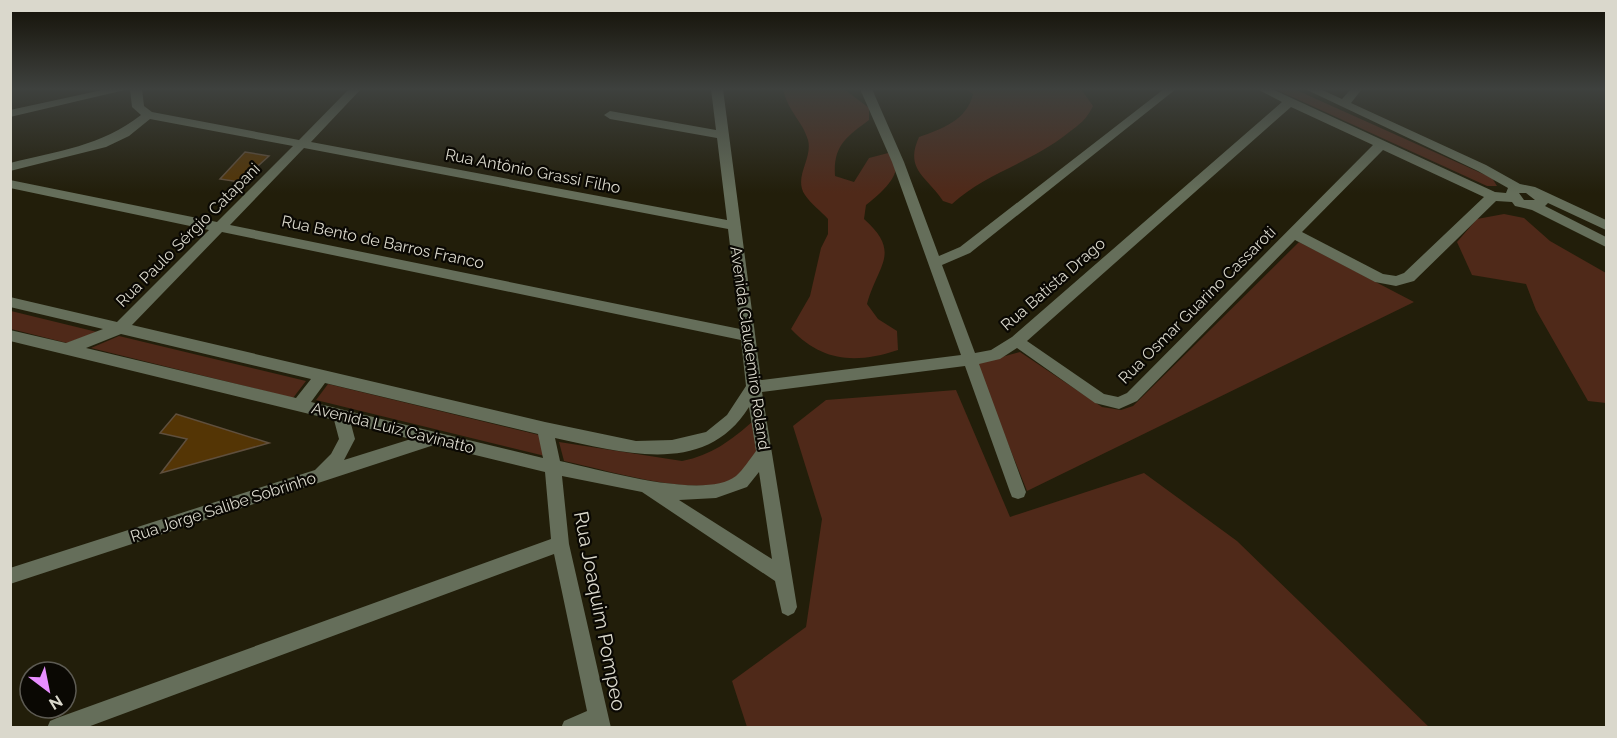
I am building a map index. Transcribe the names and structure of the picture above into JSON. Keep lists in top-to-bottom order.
{
  "streets": {
    "street": [
      "Rua Antônio Grassi Filho",
      "Rua Paulo Sérgio Catapani",
      "Rua Bento de Barros Franco",
      "Rua Batista Drago",
      "Rua Osmar Guarino Cassaroti",
      "Avenida Claudemiro Roland",
      "Avenida Luiz Cavinatto",
      "Rua Jorge Salibe Sobrinho",
      "Rua Joaquim Pompeo"
    ]
  },
  "crossings": [
    ["Rua Antônio Grassi Filho", "Rua Paulo Sérgio Catapani"],
    ["Rua Antônio Grassi Filho", "Avenida Claudemiro Roland"],
    ["Rua Paulo Sérgio Catapani", "Rua Bento de Barros Franco"],
    ["Rua Paulo Sérgio Catapani", "Avenida Luiz Cavinatto"],
    ["Rua Bento de Barros Franco", "Avenida Claudemiro Roland"],
    ["Rua Batista Drago", "Rua Osmar Guarino Cassaroti"],
    ["Rua Batista Drago", "Avenida Claudemiro Roland"],
    ["Rua Batista Drago", "Avenida Luiz Cavinatto"],
    ["Avenida Claudemiro Roland", "Avenida Luiz Cavinatto"],
    ["Avenida Luiz Cavinatto", "Rua Jorge Salibe Sobrinho"],
    ["Avenida Luiz Cavinatto", "Rua Joaquim Pompeo"]
  ],
  "north": "bottom right"
}
